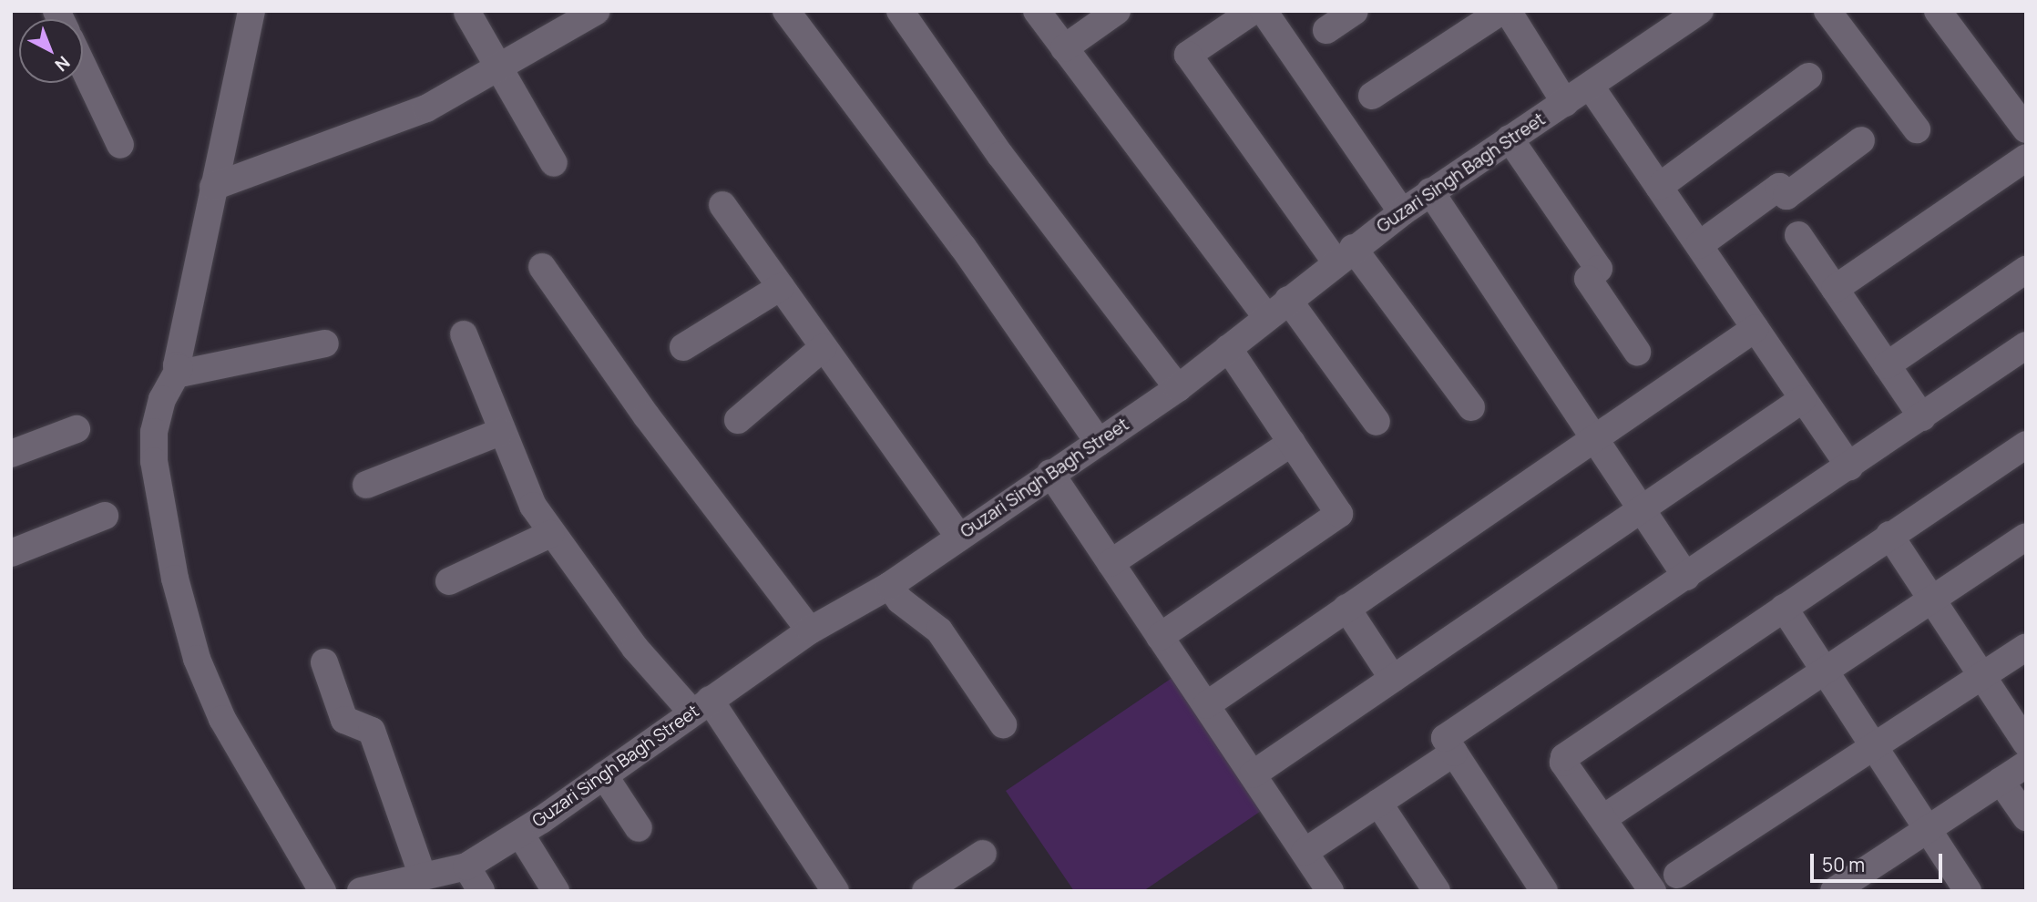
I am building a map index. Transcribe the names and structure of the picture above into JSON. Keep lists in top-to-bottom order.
{
  "streets": {
    "street": ["Guzari Singh Bagh Street"]
  },
  "scale_bar": "50 m",
  "north": "bottom right"
}
